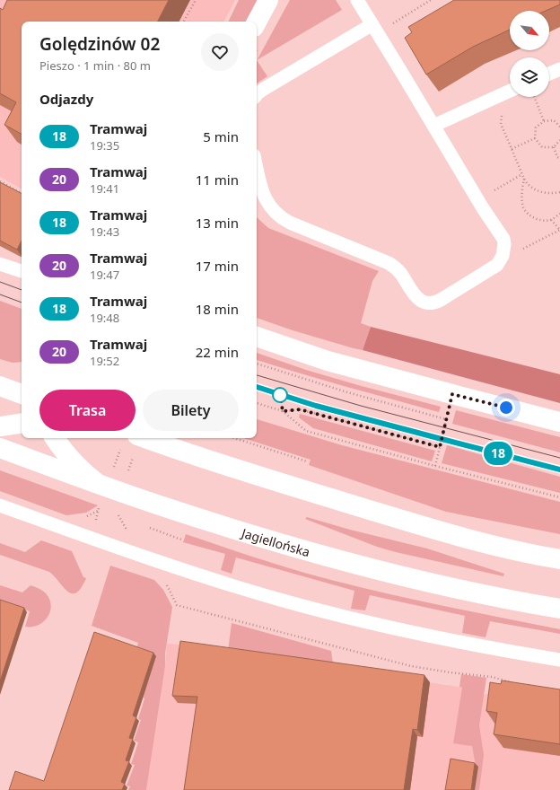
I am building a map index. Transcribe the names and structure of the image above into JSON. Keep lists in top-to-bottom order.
{
  "streets": {
    "main road": ["Jagiellońska"]
  },
  "lines": ["tram line 18"],
  "north": "bottom right",
  "page": {
    "on_map": "18",
    "heading": [
      ["Golędzinów 02", "Pieszo · 1 min · 80 m"],
      "Odjazdy"
    ],
    "list": [
      {
        "mark": "18",
        "name": "Tramwaj",
        "note": "19:35",
        "value": "5 min"
      },
      {
        "mark": "20",
        "name": "Tramwaj",
        "note": "19:41",
        "value": "11 min"
      },
      {
        "mark": "18",
        "name": "Tramwaj",
        "note": "19:43",
        "value": "13 min"
      },
      {
        "mark": "20",
        "name": "Tramwaj",
        "note": "19:47",
        "value": "17 min"
      },
      {
        "mark": "18",
        "name": "Tramwaj",
        "note": "19:48",
        "value": "18 min"
      },
      {
        "mark": "20",
        "name": "Tramwaj",
        "note": "19:52",
        "value": "22 min"
      }
    ],
    "buttons": ["Trasa", "Bilety"]
  }
}
